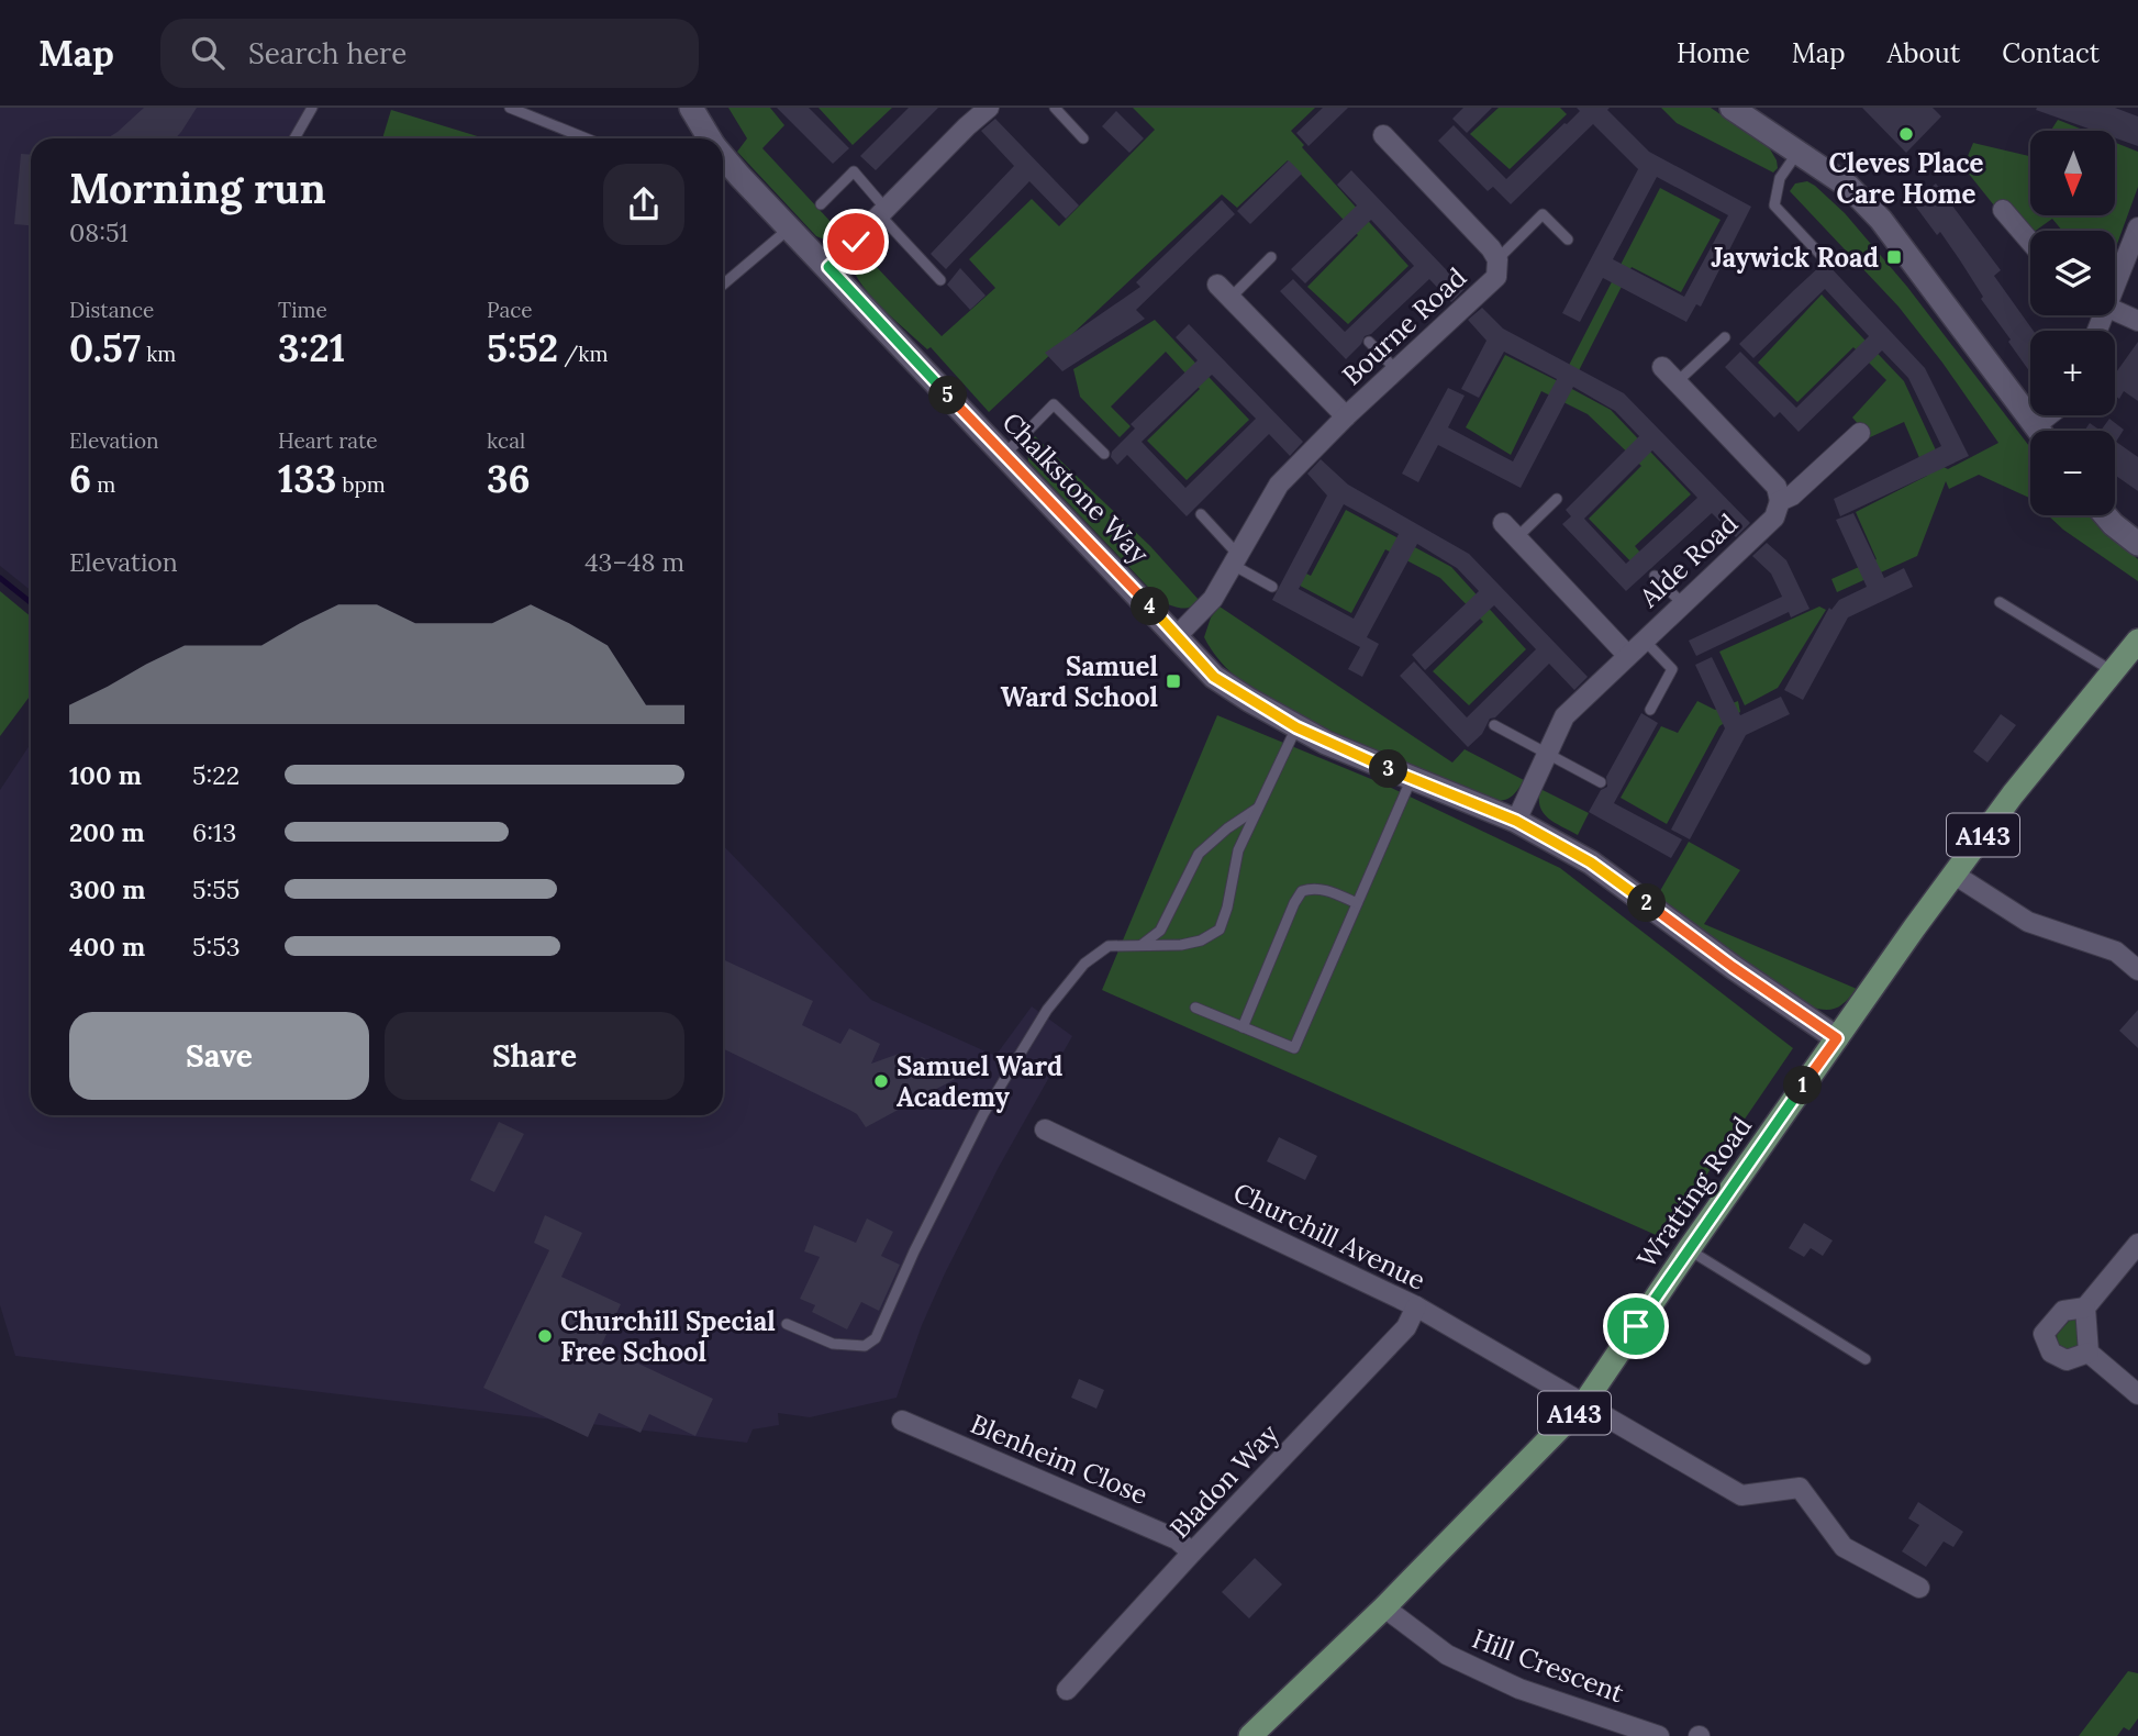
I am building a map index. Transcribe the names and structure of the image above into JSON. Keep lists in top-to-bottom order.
{
  "streets": {
    "main road": ["A143", "Wratting Road"],
    "street": [
      "Bourne Road",
      "Chalkstone Way",
      "Alde Road",
      "Churchill Avenue",
      "Blenheim Close",
      "Bladon Way",
      "Hill Crescent"
    ]
  },
  "crossings": [
    ["Bourne Road", "Chalkstone Way"],
    ["Chalkstone Way", "Alde Road"],
    ["Chalkstone Way", "Wratting Road"],
    ["Wratting Road", "Churchill Avenue"],
    ["Wratting Road", "Hill Crescent"],
    ["Churchill Avenue", "Bladon Way"],
    ["Blenheim Close", "Bladon Way"]
  ],
  "places": {
    "other": ["Cleves Place Care Home", "Samuel Ward Academy", "Churchill Special Free School"],
    "transit": ["Jaywick Road", "Samuel Ward School"]
  },
  "north": "bottom",
  "page": {
    "header": "Map",
    "search": "Search here",
    "nav": [
      "Home",
      "Map",
      "About",
      "Contact"
    ],
    "map_buttons": ["+", "−"],
    "heading": ["Morning run", "08:51"],
    "stats": [
      ["Distance", "0.57 km"],
      ["Time", "3:21"],
      ["Pace", "5:52 /km"],
      ["Elevation", "6 m"],
      ["Heart rate", "133 bpm"],
      ["kcal", "36"]
    ],
    "pins": [
      "5",
      "4",
      "3",
      "2",
      "1"
    ],
    "chart": ["Elevation", "43–48 m"],
    "list": [
      {
        "name": "100 m",
        "note": "5:22"
      },
      {
        "name": "200 m",
        "note": "6:13"
      },
      {
        "name": "300 m",
        "note": "5:55"
      },
      {
        "name": "400 m",
        "note": "5:53"
      }
    ],
    "buttons": ["Save", "Share"]
  }
}
